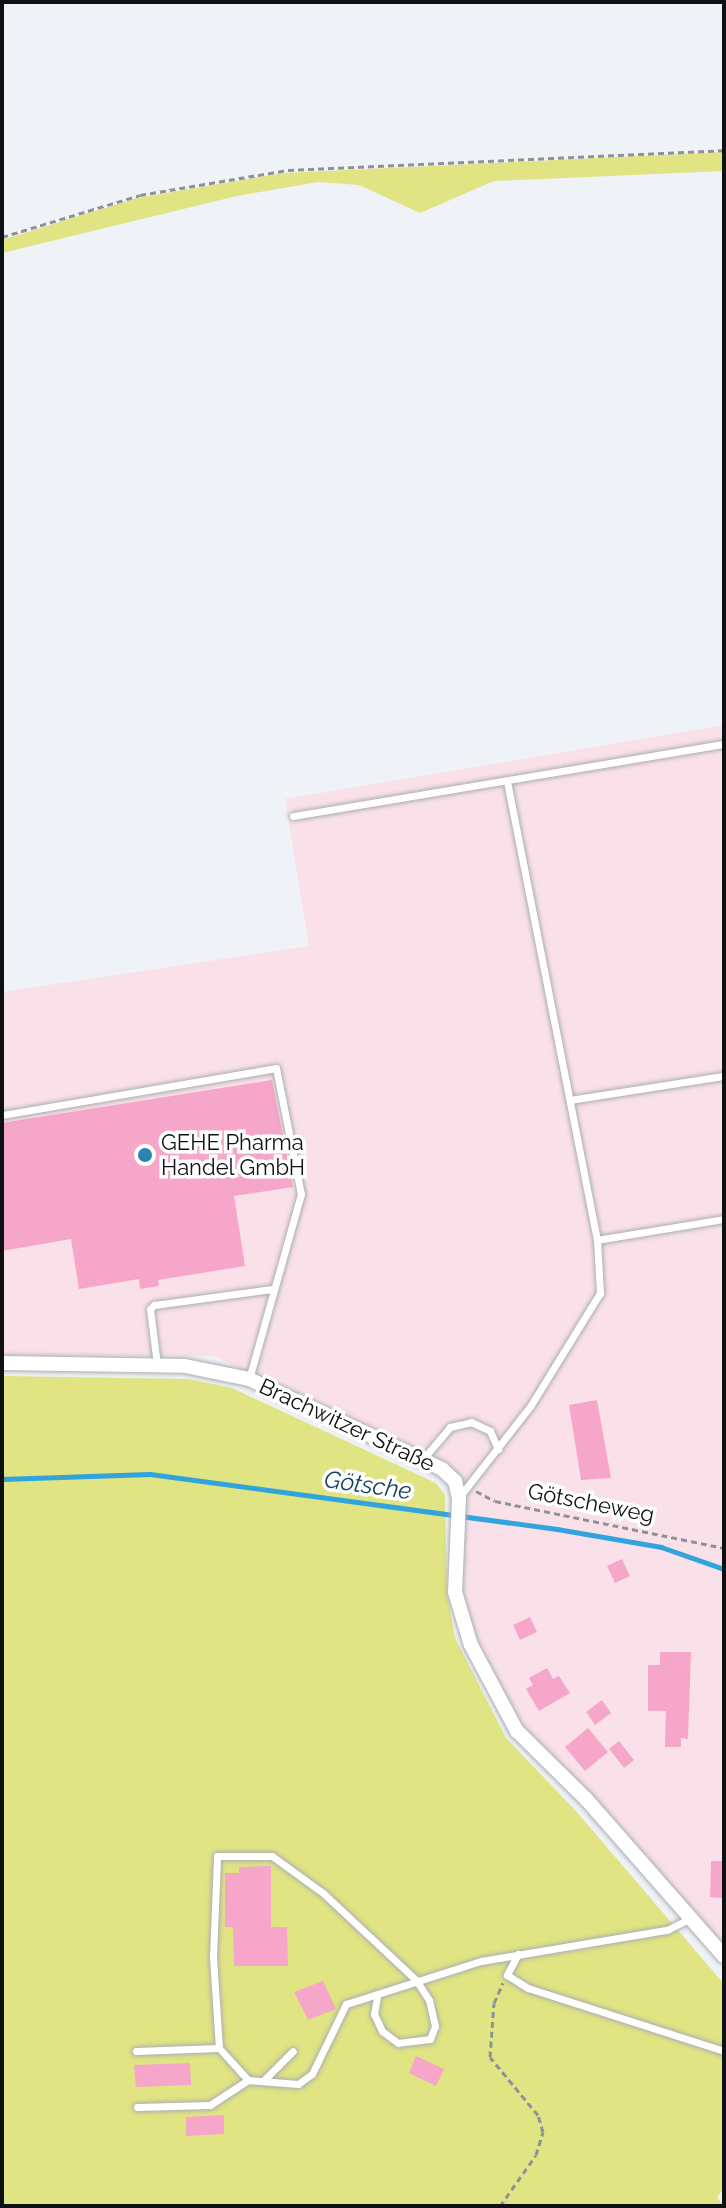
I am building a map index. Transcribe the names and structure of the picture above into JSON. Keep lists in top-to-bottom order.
{
  "streets": {
    "street": ["Brachwitzer Straße"],
    "path": ["Götscheweg"]
  },
  "crossings": [
    ["Brachwitzer Straße", "Götscheweg"]
  ],
  "water": ["Götsche"],
  "places": ["GEHE Pharma Handel GmbH"]
}
